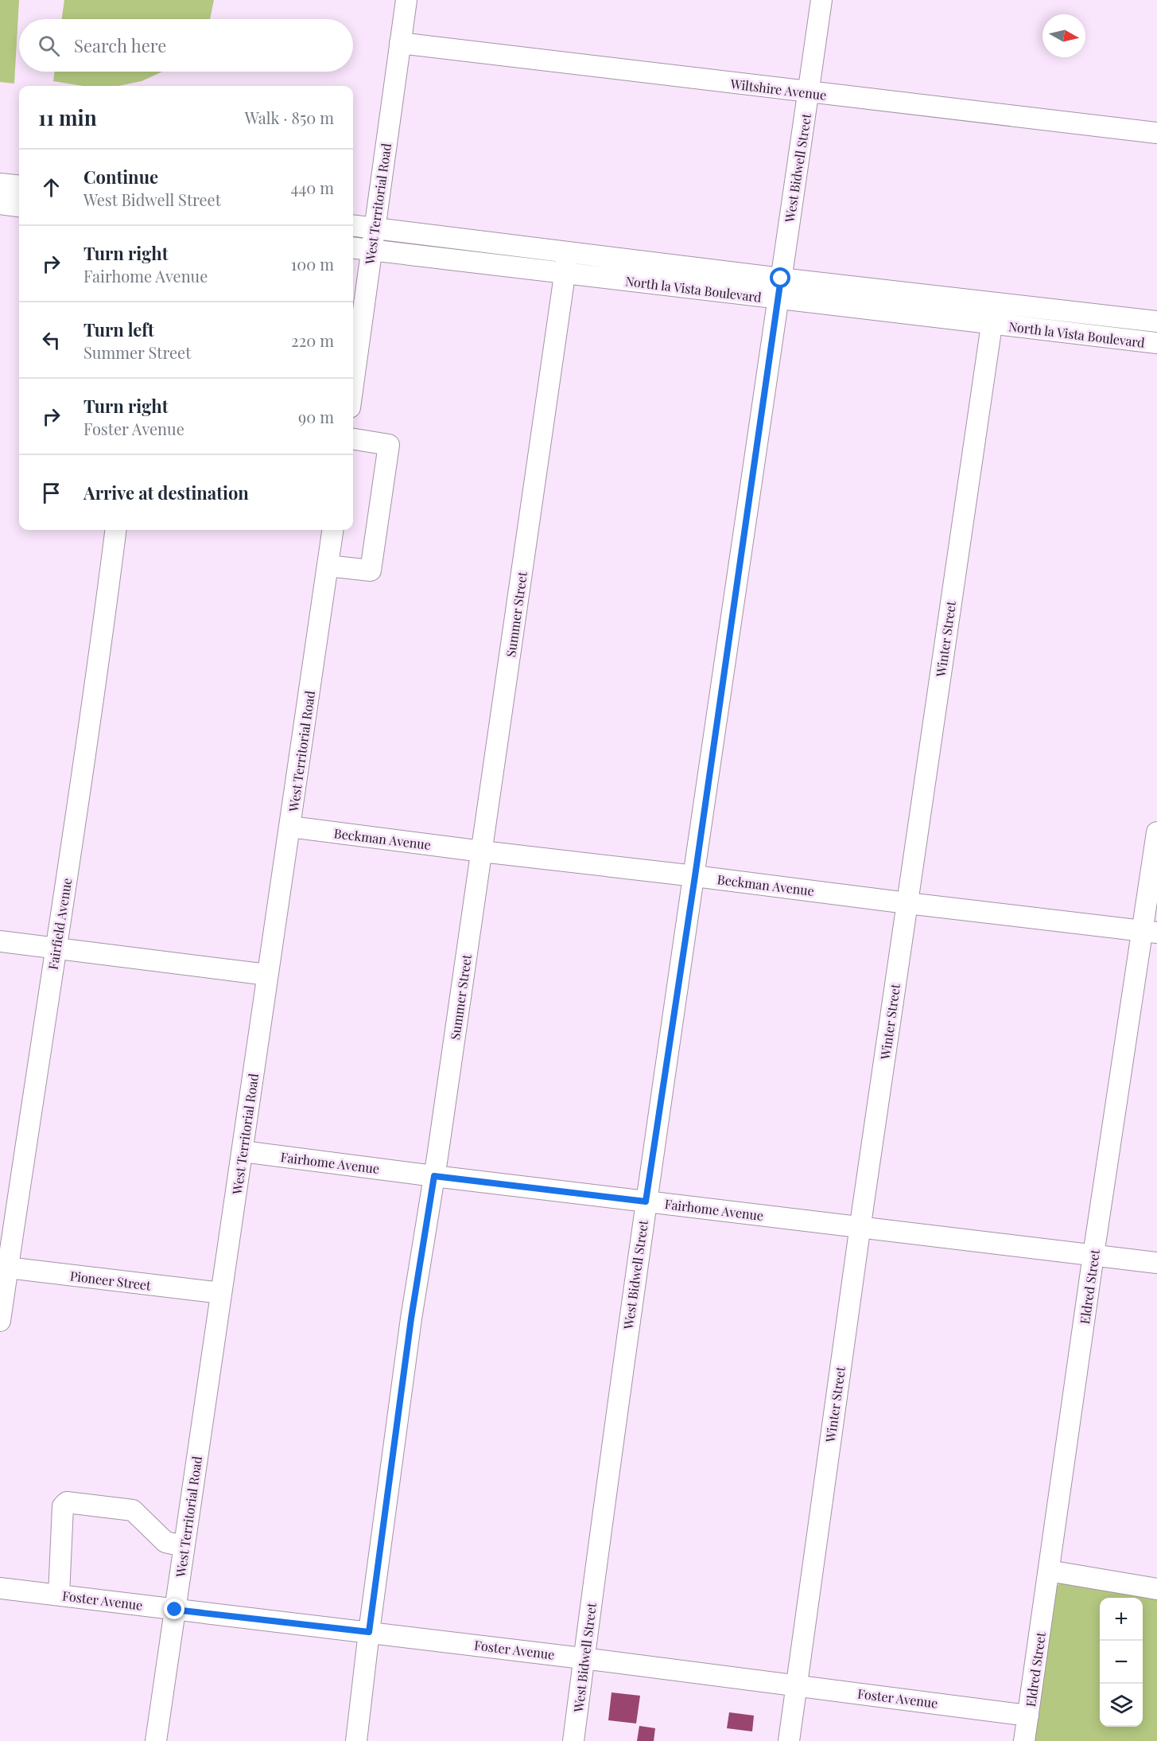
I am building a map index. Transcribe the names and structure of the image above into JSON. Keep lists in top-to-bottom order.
{
  "streets": {
    "street": [
      "Wiltshire Avenue",
      "West Bidwell Street",
      "West Territorial Road",
      "North la Vista Boulevard",
      "Summer Street",
      "Winter Street",
      "Beckman Avenue",
      "Fairfield Avenue",
      "Fairhome Avenue",
      "Pioneer Street",
      "Eldred Street",
      "Foster Avenue"
    ]
  },
  "crossings": [
    ["Wiltshire Avenue", "West Bidwell Street"],
    ["Wiltshire Avenue", "West Territorial Road"],
    ["West Bidwell Street", "North la Vista Boulevard"],
    ["West Bidwell Street", "Beckman Avenue"],
    ["West Bidwell Street", "Fairhome Avenue"],
    ["West Bidwell Street", "Foster Avenue"],
    ["West Territorial Road", "North la Vista Boulevard"],
    ["West Territorial Road", "Beckman Avenue"],
    ["West Territorial Road", "Fairhome Avenue"],
    ["West Territorial Road", "Pioneer Street"],
    ["West Territorial Road", "Foster Avenue"],
    ["North la Vista Boulevard", "Summer Street"],
    ["North la Vista Boulevard", "Winter Street"],
    ["Summer Street", "Beckman Avenue"],
    ["Summer Street", "Fairhome Avenue"],
    ["Summer Street", "Foster Avenue"],
    ["Winter Street", "Beckman Avenue"],
    ["Winter Street", "Fairhome Avenue"],
    ["Winter Street", "Foster Avenue"],
    ["Beckman Avenue", "Eldred Street"],
    ["Fairfield Avenue", "Pioneer Street"],
    ["Fairhome Avenue", "Eldred Street"],
    ["Eldred Street", "Foster Avenue"]
  ],
  "north": "right",
  "page": {
    "search": "Search here",
    "heading": ["11 min", "Walk · 850 m"],
    "list": [
      ["Continue", "West Bidwell Street", "440 m"],
      ["Turn right", "Fairhome Avenue", "100 m"],
      ["Turn left", "Summer Street", "220 m"],
      ["Turn right", "Foster Avenue", "90 m"],
      "Arrive at destination"
    ],
    "map_buttons": ["+", "−"]
  }
}
